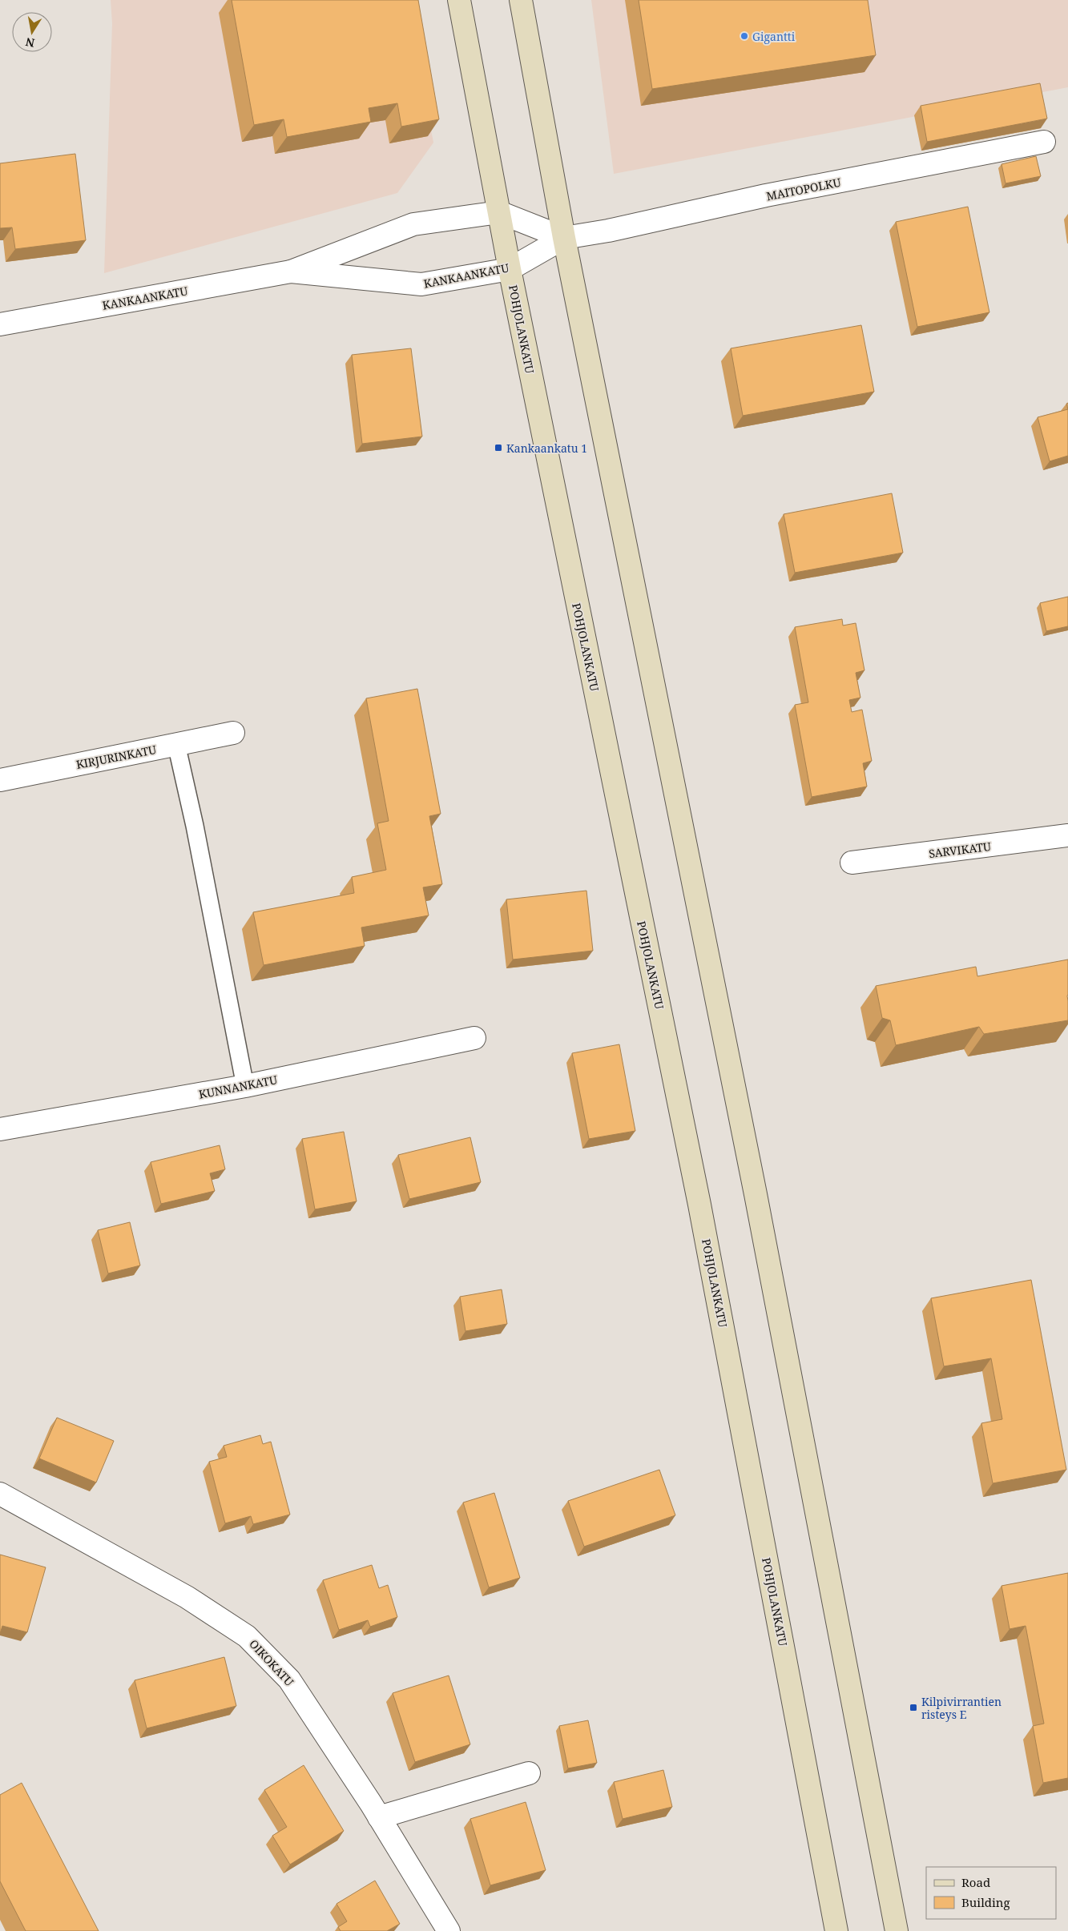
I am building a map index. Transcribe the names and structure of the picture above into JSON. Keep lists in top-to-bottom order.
{
  "streets": {
    "main road": ["POHJOLANKATU"],
    "street": [
      "MAITOPOLKU",
      "KANKAANKATU",
      "KIRJURINKATU",
      "SARVIKATU",
      "KUNNANKATU",
      "OIKOKATU"
    ]
  },
  "crossings": [
    ["MAITOPOLKU", "KANKAANKATU"],
    ["KANKAANKATU", "POHJOLANKATU"]
  ],
  "places": {
    "other": ["Gigantti"],
    "transit": ["Kankaankatu 1", "Kilpivirrantien risteys E"]
  },
  "legend": ["Road", "Building"],
  "north": "bottom"
}
